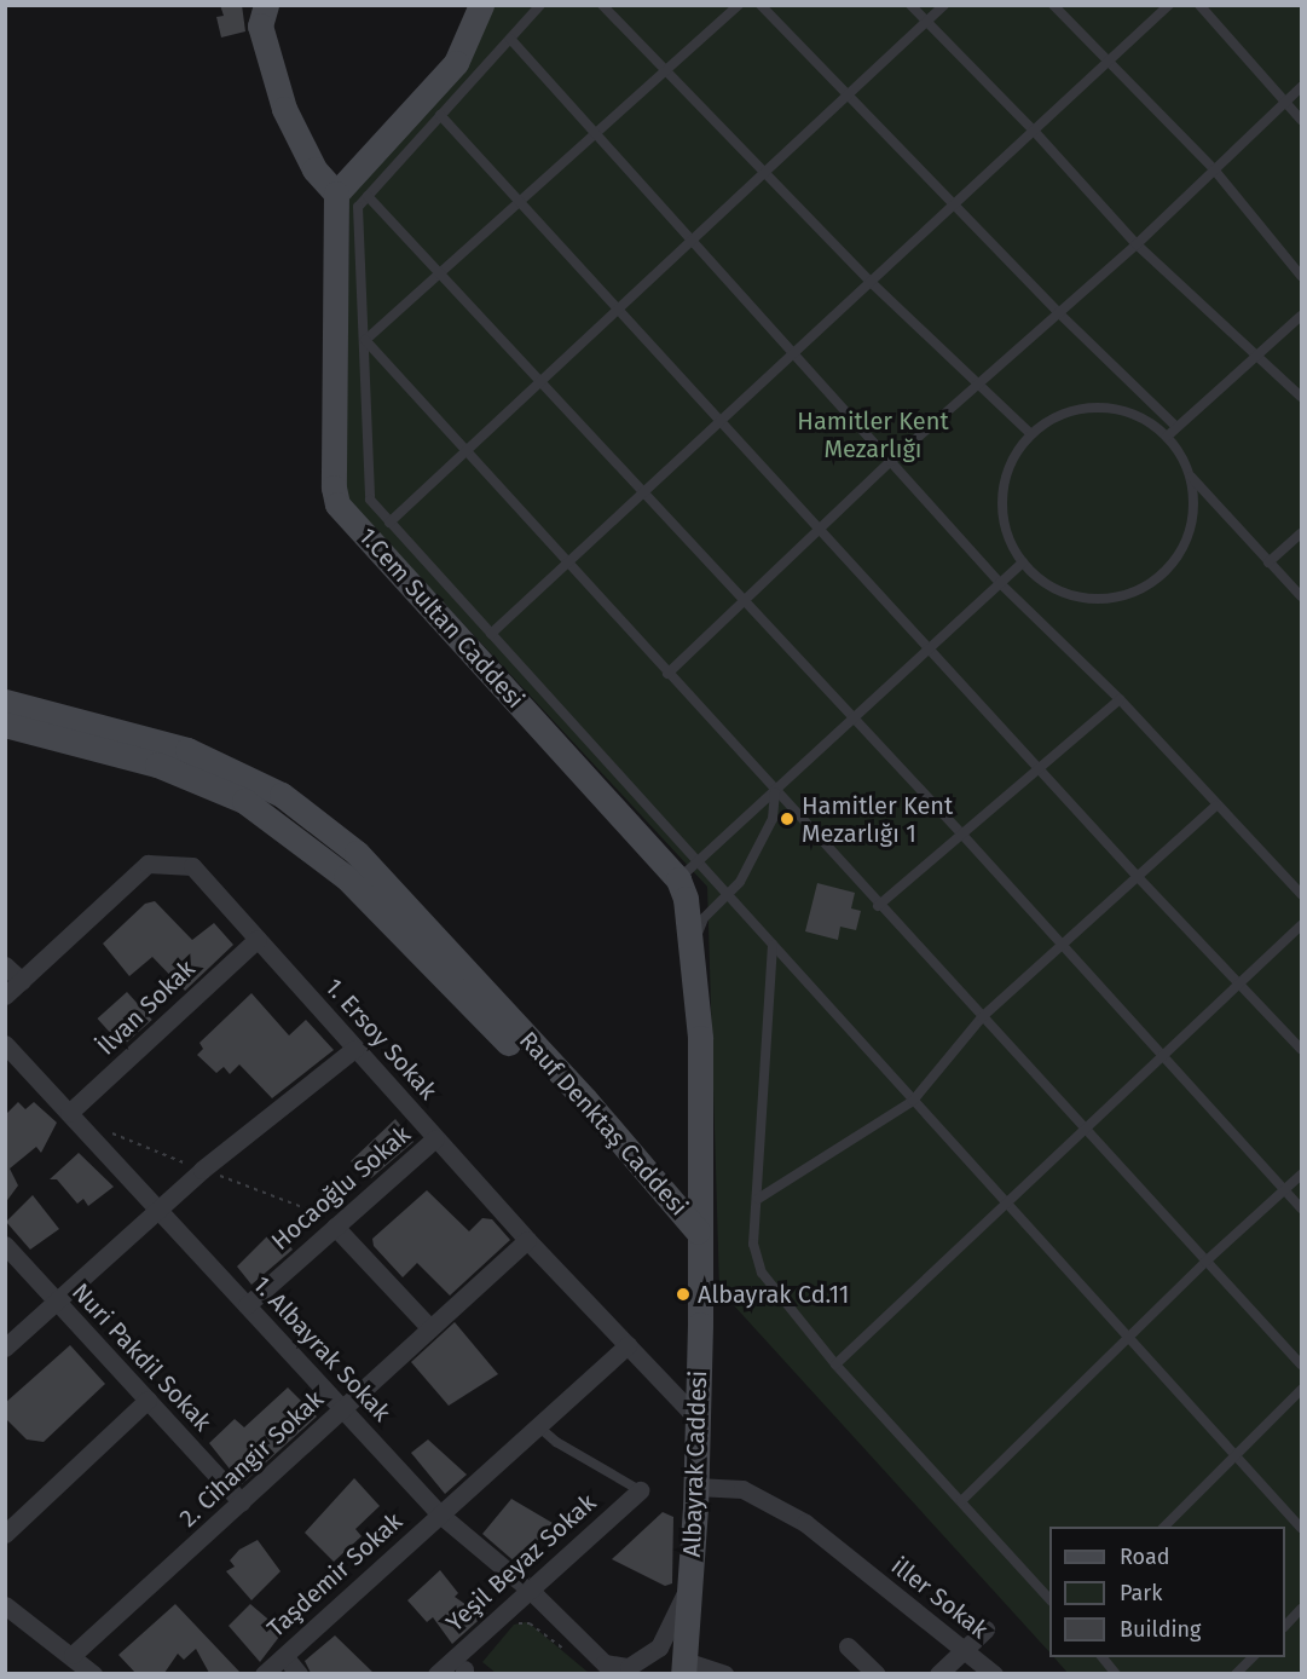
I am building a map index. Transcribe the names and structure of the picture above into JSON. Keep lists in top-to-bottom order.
{
  "streets": {
    "street": [
      "1.Cem Sultan Caddesi",
      "İlvan Sokak",
      "1. Ersoy Sokak",
      "Rauf Denktaş Caddesi",
      "Hocaoğlu Sokak",
      "1. Albayrak Sokak",
      "Nuri Pakdil Sokak",
      "2. Cihangir Sokak",
      "Albayrak Caddesi",
      "Yeşil Beyaz Sokak",
      "Taşdemir Sokak",
      "iller Sokak"
    ]
  },
  "crossings": [
    ["İlvan Sokak", "1. Ersoy Sokak"],
    ["İlvan Sokak", "1. Albayrak Sokak"],
    ["1. Ersoy Sokak", "Hocaoğlu Sokak"],
    ["1. Ersoy Sokak", "2. Cihangir Sokak"],
    ["1. Ersoy Sokak", "Albayrak Caddesi"],
    ["1. Ersoy Sokak", "Taşdemir Sokak"],
    ["Rauf Denktaş Caddesi", "Albayrak Caddesi"],
    ["Hocaoğlu Sokak", "1. Albayrak Sokak"],
    ["1. Albayrak Sokak", "2. Cihangir Sokak"],
    ["1. Albayrak Sokak", "Yeşil Beyaz Sokak"],
    ["1. Albayrak Sokak", "Taşdemir Sokak"],
    ["Nuri Pakdil Sokak", "2. Cihangir Sokak"],
    ["Albayrak Caddesi", "iller Sokak"]
  ],
  "parks": ["Hamitler Kent Mezarlığı"],
  "places": ["Hamitler Kent Mezarlığı 1", "Albayrak Cd.11"],
  "legend": ["Road", "Park", "Building"]
}
